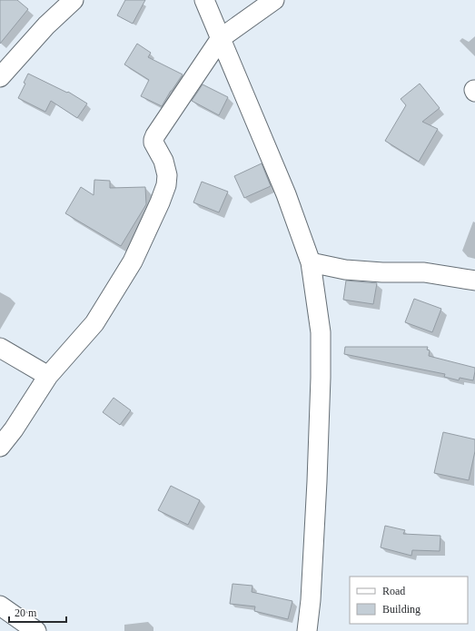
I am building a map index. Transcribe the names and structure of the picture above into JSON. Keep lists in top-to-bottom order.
{
  "legend": ["Road", "Building"],
  "scale_bar": "20 m"
}
